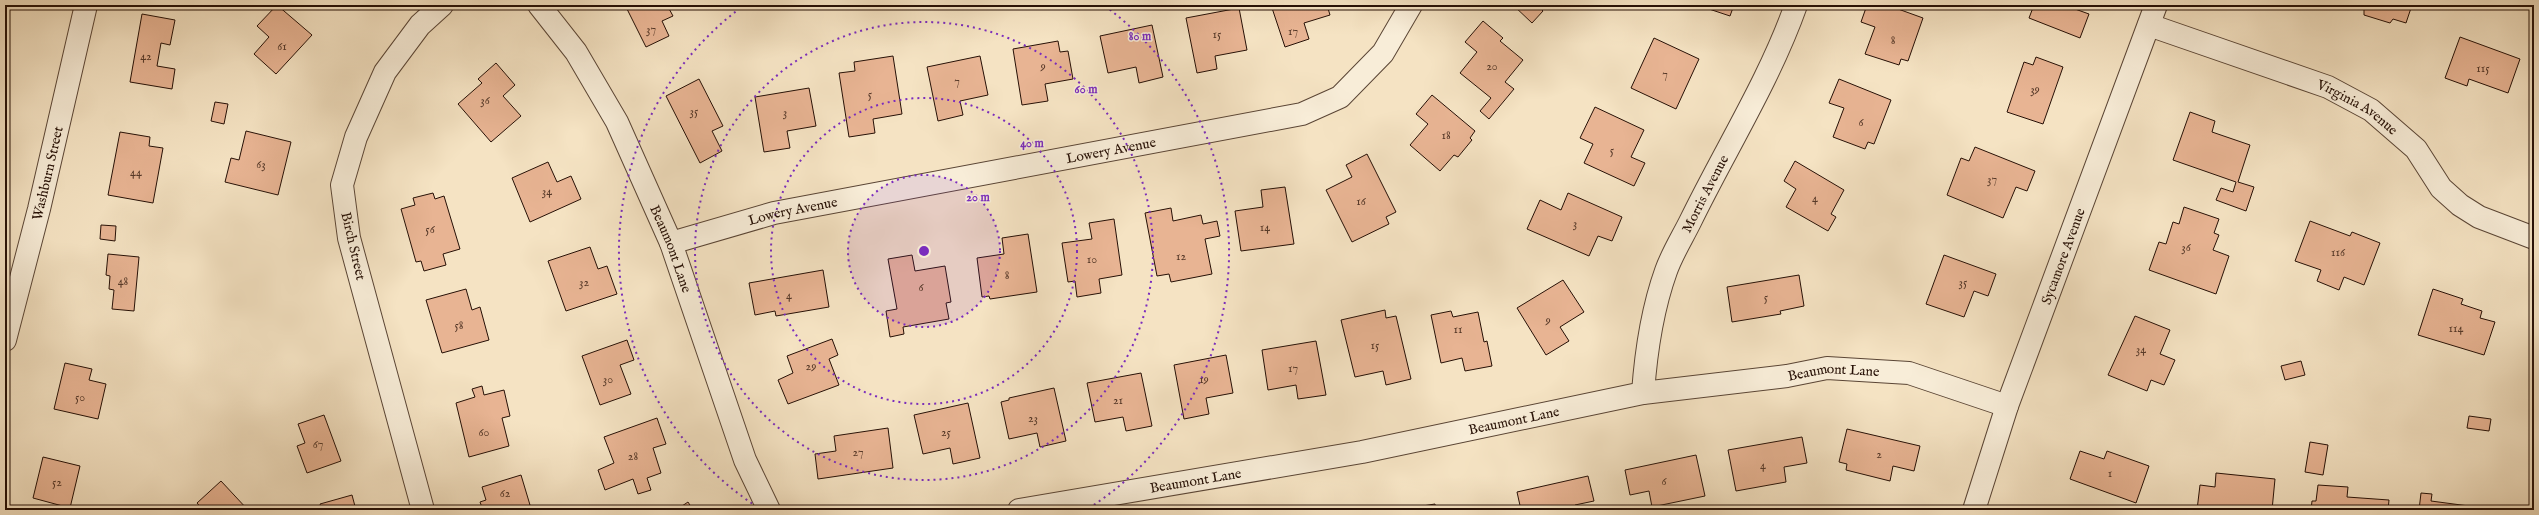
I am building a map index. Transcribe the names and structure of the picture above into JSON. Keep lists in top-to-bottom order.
{
  "streets": {
    "street": [
      "Virginia Avenue",
      "Lowery Avenue",
      "Washburn Street",
      "Morris Avenue",
      "Birch Street",
      "Beaumont Lane",
      "Sycamore Avenue"
    ]
  },
  "crossings": [
    ["Virginia Avenue", "Sycamore Avenue"],
    ["Lowery Avenue", "Beaumont Lane"],
    ["Morris Avenue", "Beaumont Lane"],
    ["Beaumont Lane", "Sycamore Avenue"]
  ],
  "house_numbers": [
    "37",
    "17",
    "15",
    "8",
    "61",
    "42",
    "9",
    "20",
    "115",
    "7",
    "7",
    "39",
    "5",
    "36",
    "35",
    "3",
    "6",
    "18",
    "5",
    "63",
    "44",
    "37",
    "34",
    "4",
    "16",
    "3",
    "14",
    "56",
    "36",
    "116",
    "12",
    "10",
    "8",
    "48",
    "32",
    "35",
    "6",
    "4",
    "5",
    "9",
    "58",
    "114",
    "11",
    "15",
    "34",
    "29",
    "17",
    "30",
    "19",
    "50",
    "21",
    "23",
    "60",
    "25",
    "67",
    "27",
    "2",
    "28",
    "4",
    "1",
    "6",
    "52",
    "62"
  ],
  "rings": [
    "80 m",
    "60 m",
    "40 m",
    "20 m"
  ]
}
